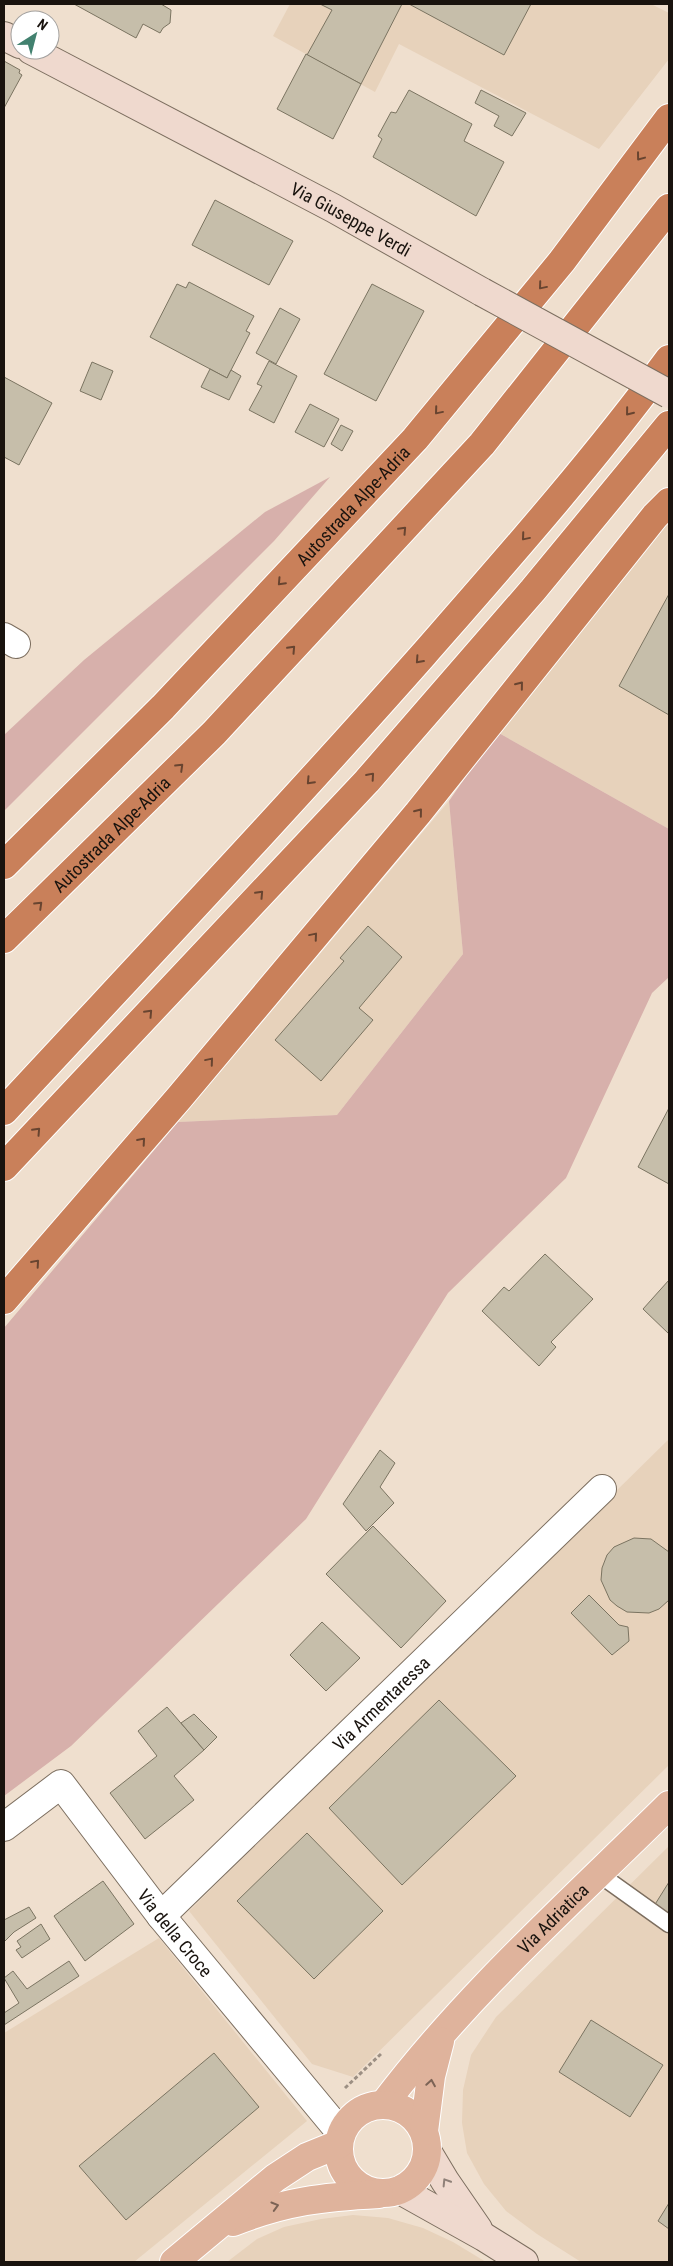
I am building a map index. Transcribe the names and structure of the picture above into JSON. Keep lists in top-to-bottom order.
{
  "streets": {
    "highway": ["Autostrada Alpe-Adria"],
    "main road": ["Via Giuseppe Verdi", "Via Adriatica"],
    "street": ["Via Armentaressa", "Via della Croce"]
  },
  "crossings": [
    ["Via Armentaressa", "Via della Croce"],
    ["Via Adriatica", "Via della Croce"]
  ],
  "north": "top right"
}
